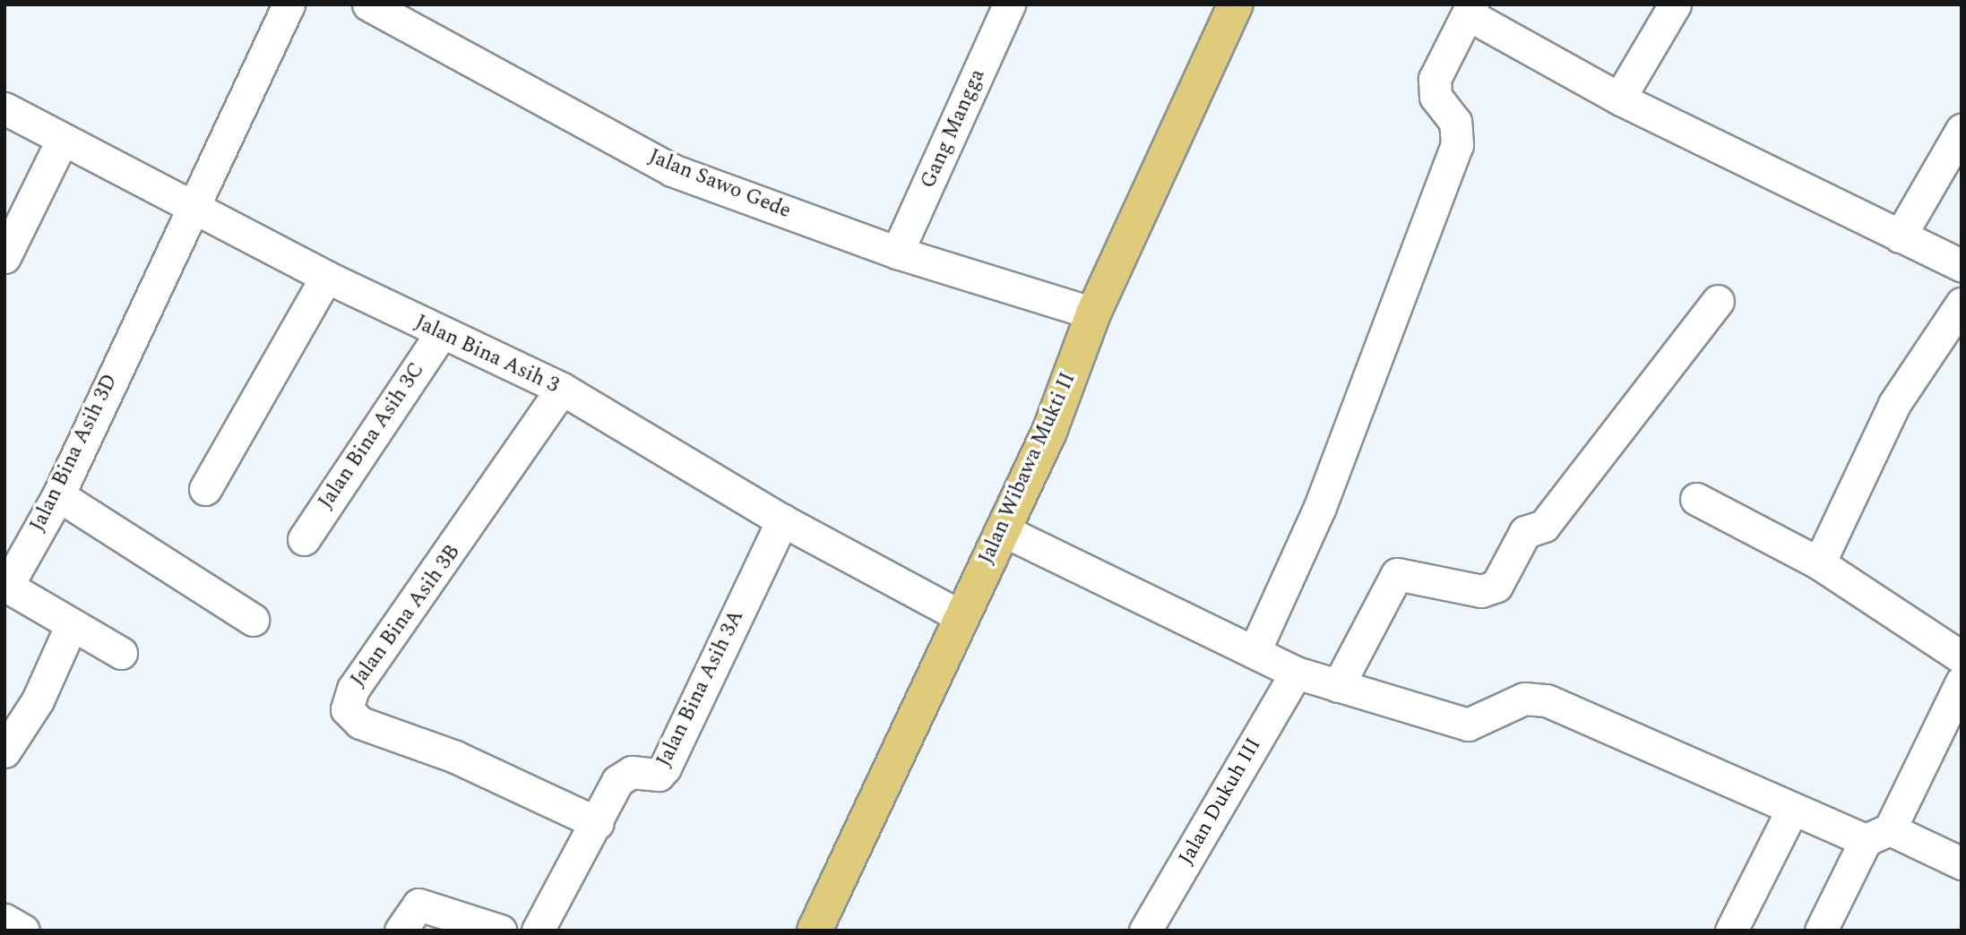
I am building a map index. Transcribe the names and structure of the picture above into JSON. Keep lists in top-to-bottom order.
{
  "streets": {
    "main road": ["Jalan Wibawa Mukti II"],
    "street": [
      "Gang Mangga",
      "Jalan Sawo Gede",
      "Jalan Bina Asih 3",
      "Jalan Bina Asih 3C",
      "Jalan Bina Asih 3D",
      "Jalan Bina Asih 3B",
      "Jalan Bina Asih 3A",
      "Jalan Dukuh III"
    ]
  },
  "crossings": [
    ["Gang Mangga", "Jalan Sawo Gede"],
    ["Jalan Sawo Gede", "Jalan Wibawa Mukti II"],
    ["Jalan Bina Asih 3", "Jalan Bina Asih 3C"],
    ["Jalan Bina Asih 3", "Jalan Bina Asih 3D"],
    ["Jalan Bina Asih 3", "Jalan Wibawa Mukti II"],
    ["Jalan Bina Asih 3", "Jalan Bina Asih 3B"],
    ["Jalan Bina Asih 3", "Jalan Bina Asih 3A"],
    ["Jalan Bina Asih 3B", "Jalan Bina Asih 3A"]
  ]
}
